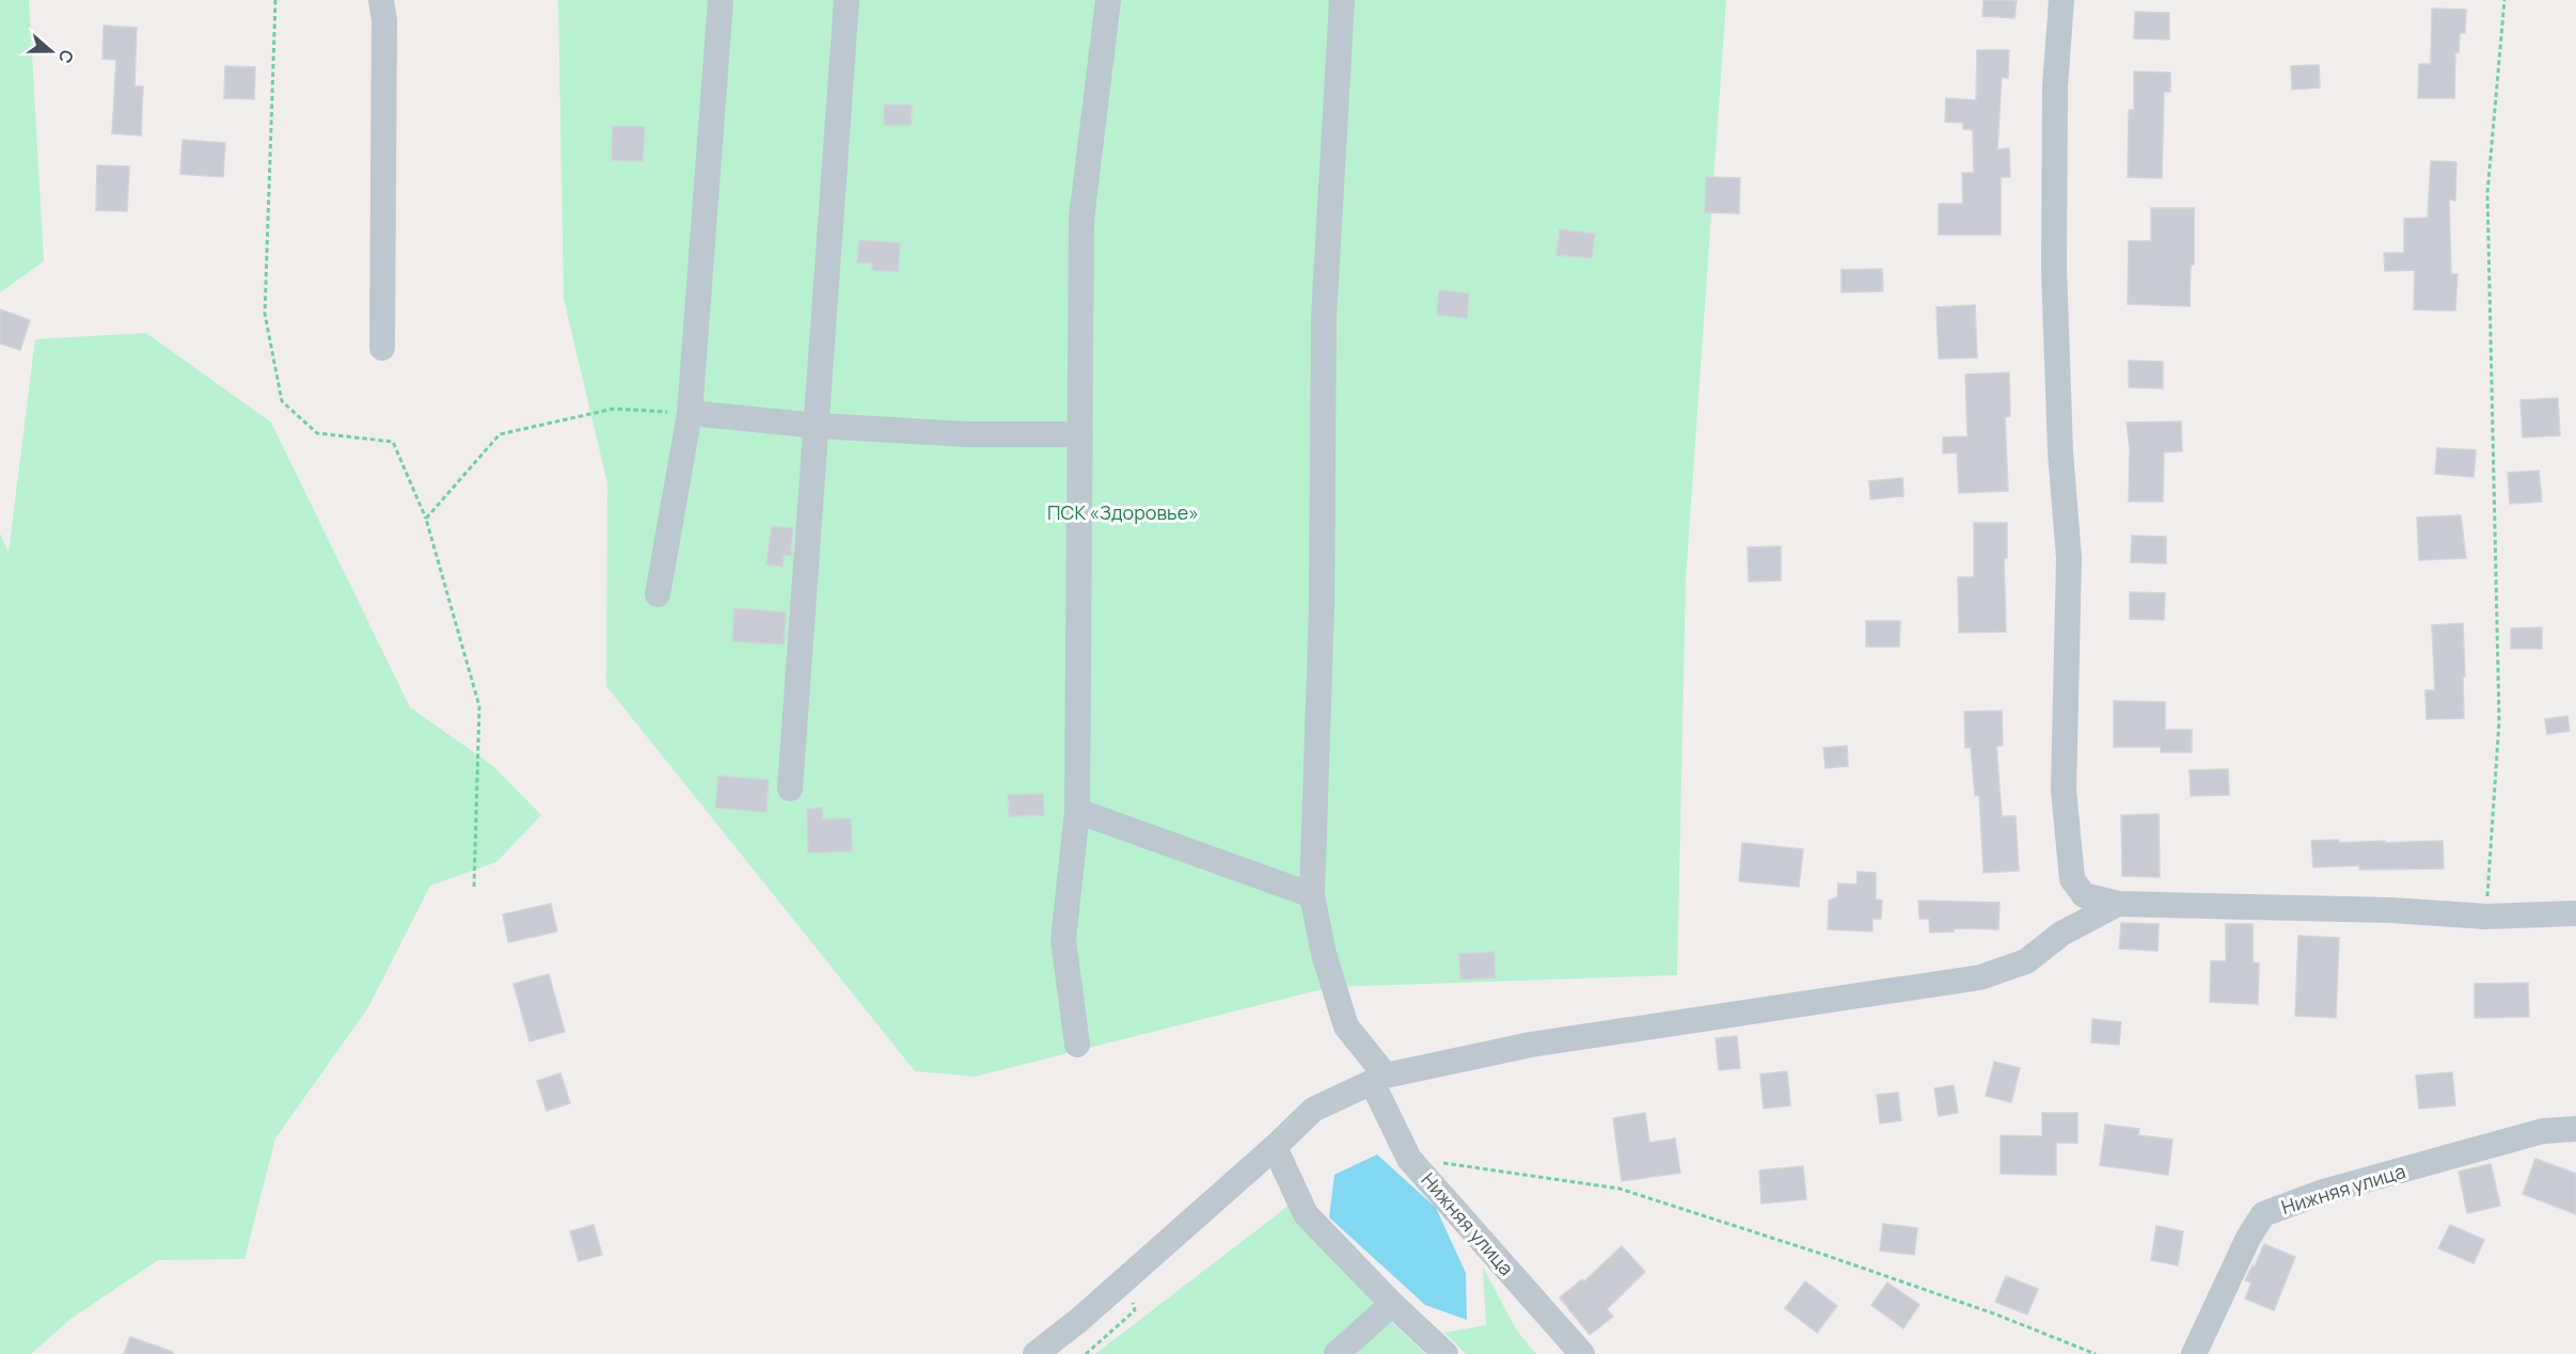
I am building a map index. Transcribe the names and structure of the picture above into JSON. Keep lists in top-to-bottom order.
{
  "streets": {
    "street": ["Нижняя улица"]
  },
  "parks": ["ПСК «Здоровье»"],
  "north": "right"
}
